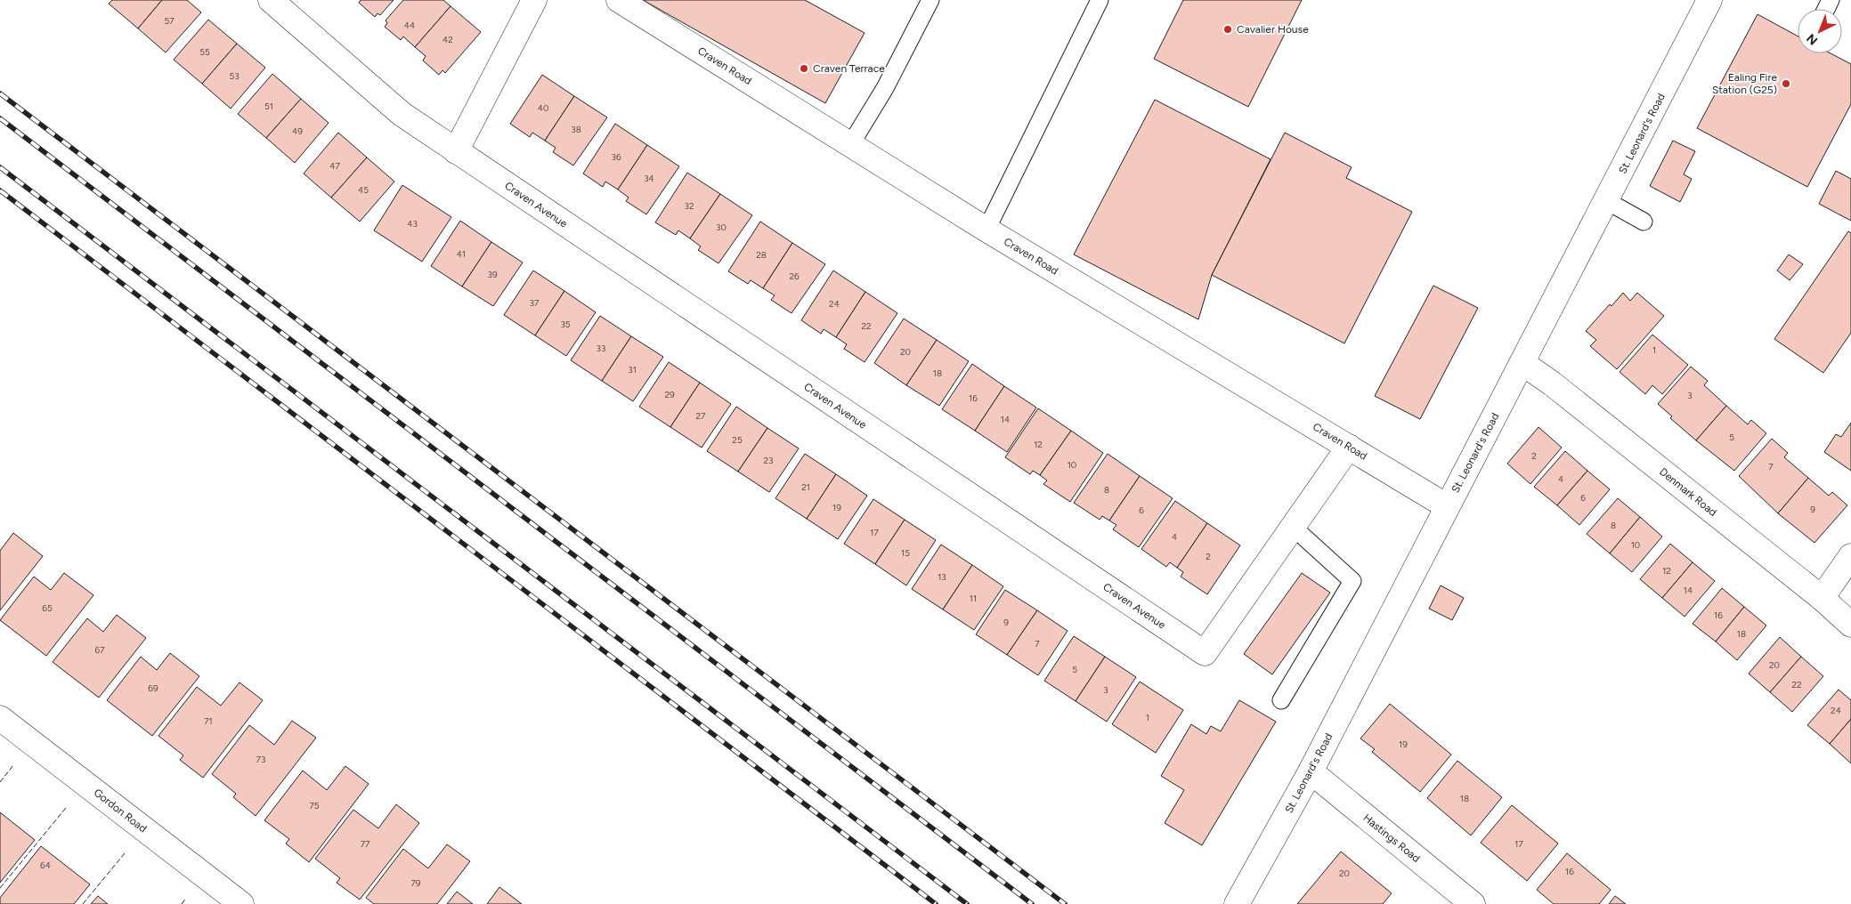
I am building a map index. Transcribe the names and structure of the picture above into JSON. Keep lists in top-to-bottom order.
{
  "streets": {
    "street": [
      "Craven Road",
      "St. Leonard's Road",
      "Craven Avenue",
      "Denmark Road",
      "Gordon Road",
      "Hastings Road"
    ]
  },
  "crossings": [
    ["Craven Road", "St. Leonard's Road"],
    ["Craven Road", "Craven Avenue"],
    ["St. Leonard's Road", "Denmark Road"],
    ["St. Leonard's Road", "Hastings Road"]
  ],
  "places": ["Cavalier House", "Craven Terrace", "Ealing Fire Station (G25)"],
  "house_numbers": [
    "57",
    "44",
    "42",
    "55",
    "53",
    "51",
    "40",
    "38",
    "49",
    "36",
    "47",
    "34",
    "45",
    "32",
    "43",
    "30",
    "41",
    "28",
    "39",
    "26",
    "37",
    "24",
    "35",
    "22",
    "33",
    "1",
    "20",
    "31",
    "18",
    "29",
    "3",
    "16",
    "27",
    "14",
    "5",
    "25",
    "12",
    "2",
    "23",
    "10",
    "7",
    "4",
    "21",
    "8",
    "6",
    "19",
    "9",
    "6",
    "8",
    "17",
    "4",
    "10",
    "15",
    "2",
    "12",
    "13",
    "14",
    "11",
    "65",
    "16",
    "9",
    "18",
    "7",
    "67",
    "20",
    "5",
    "22",
    "69",
    "3",
    "24",
    "1",
    "71",
    "19",
    "73",
    "18",
    "75",
    "77",
    "17",
    "64",
    "16",
    "20",
    "79"
  ],
  "north": "bottom left"
}
